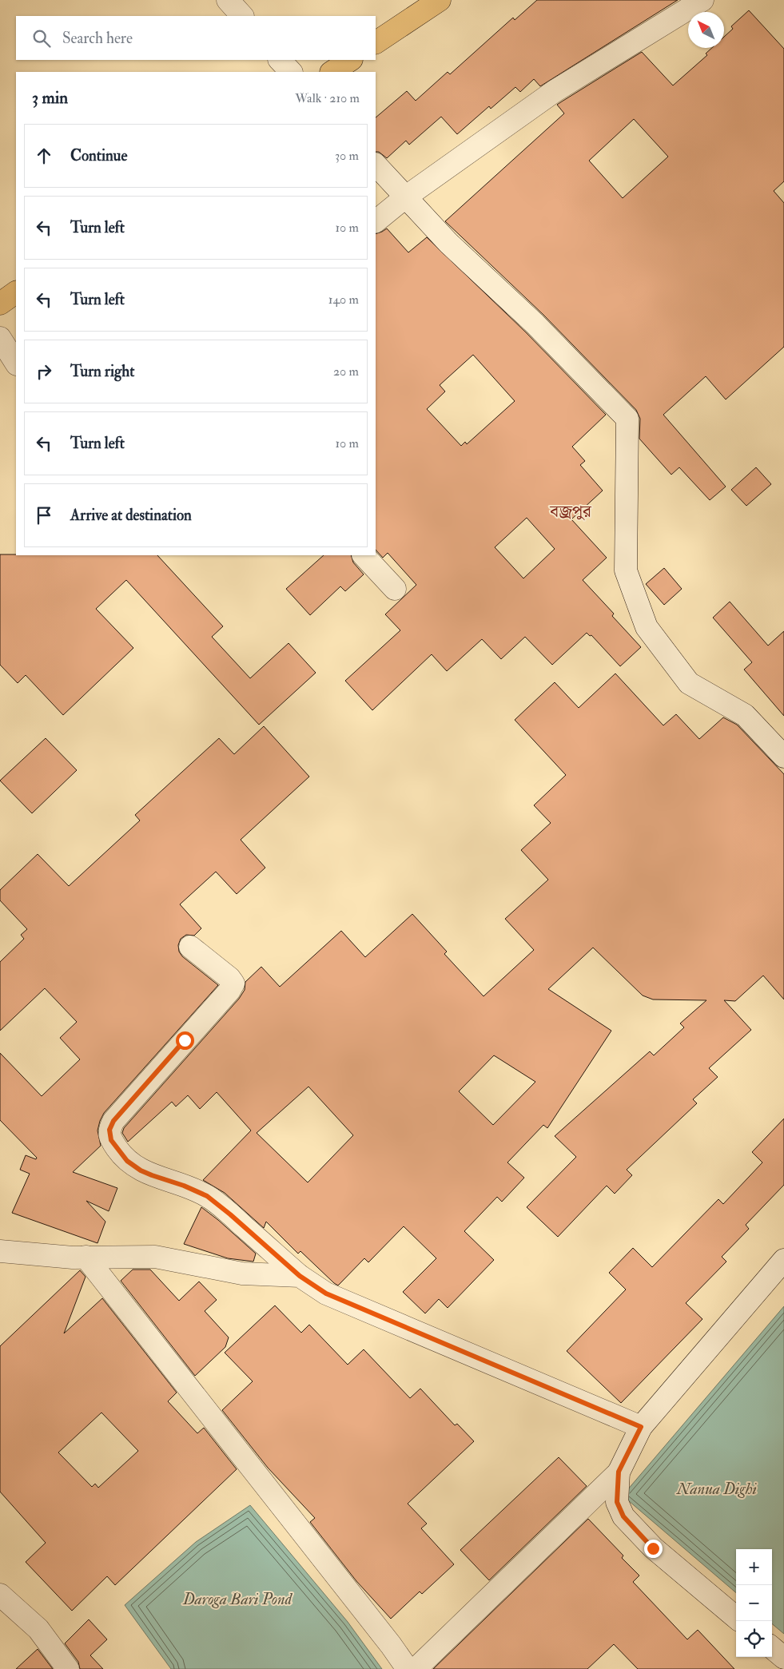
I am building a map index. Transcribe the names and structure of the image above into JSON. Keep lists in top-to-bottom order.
{
  "districts": ["বজ্রপুর"],
  "water": ["Nanua Dighi", "Daroga Bari Pond"],
  "north": "top left",
  "page": {
    "search": "Search here",
    "heading": ["3 min", "Walk · 210 m"],
    "list": [
      ["Continue", "30 m"],
      ["Turn left", "10 m"],
      ["Turn left", "140 m"],
      ["Turn right", "20 m"],
      ["Turn left", "10 m"],
      "Arrive at destination"
    ],
    "map_buttons": ["+", "−"]
  }
}
